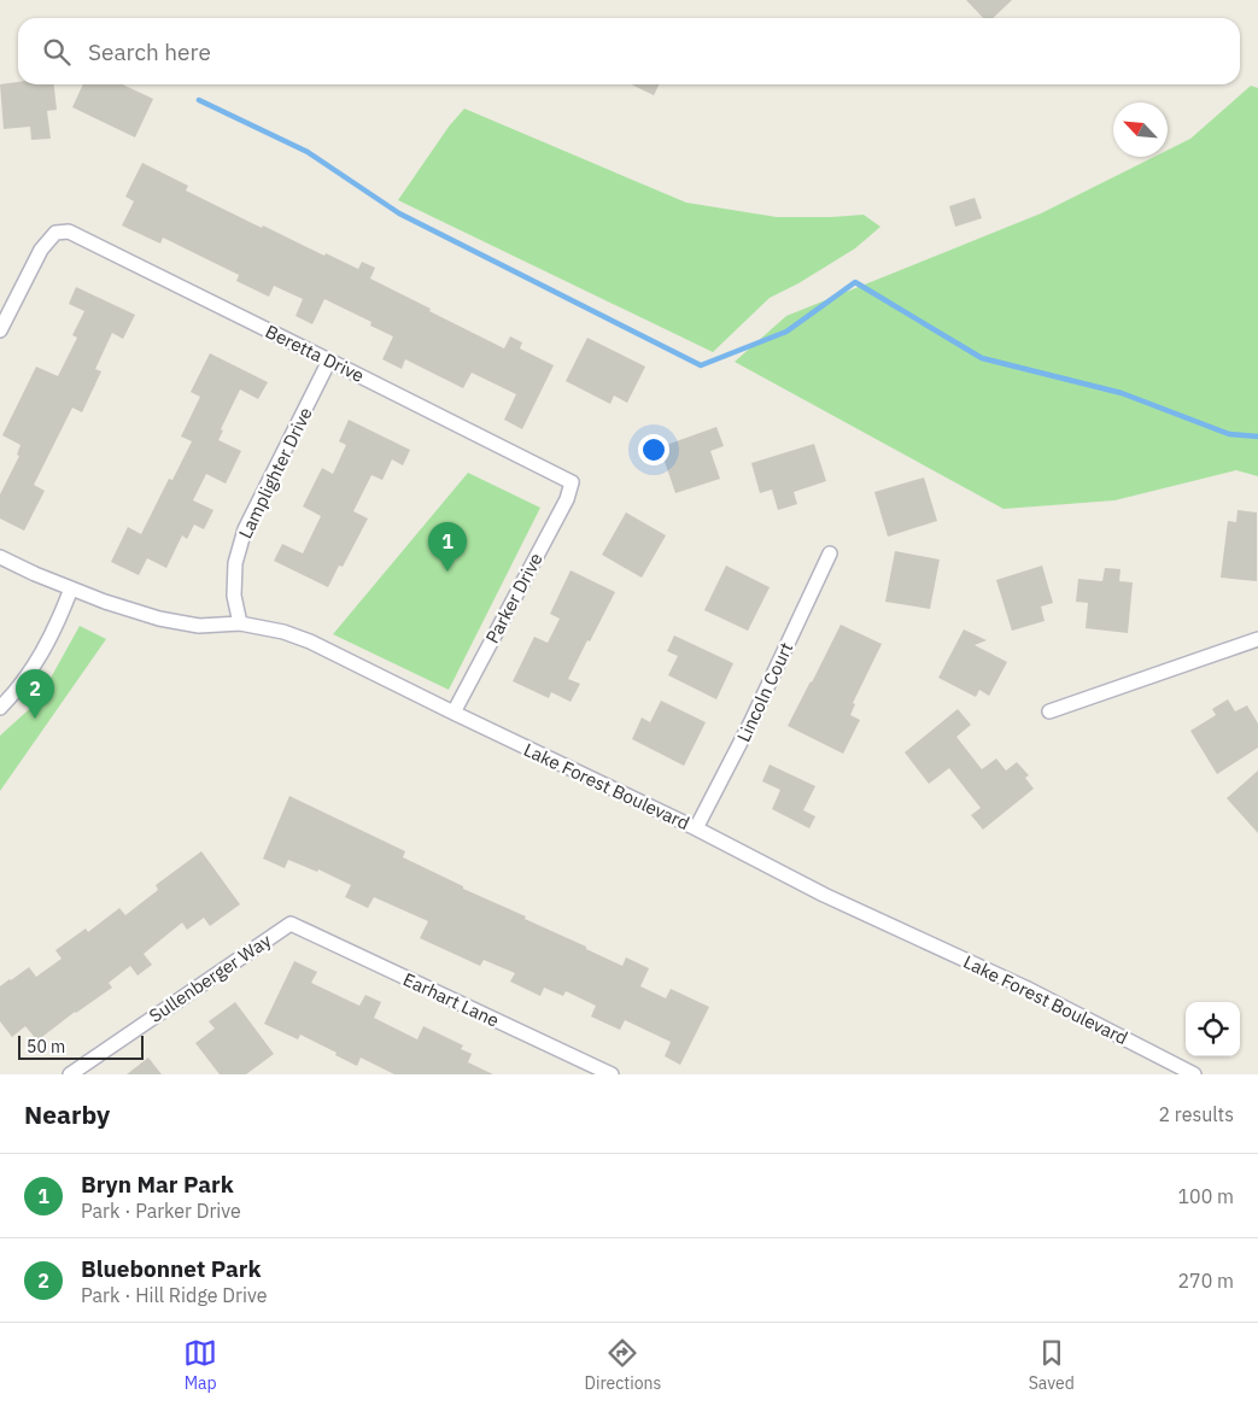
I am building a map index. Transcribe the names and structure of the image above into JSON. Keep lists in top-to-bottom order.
{
  "streets": {
    "street": [
      "Beretta Drive",
      "Lamplighter Drive",
      "Parker Drive",
      "Lincoln Court",
      "Lake Forest Boulevard",
      "Sullenberger Way",
      "Earhart Lane"
    ]
  },
  "crossings": [
    ["Beretta Drive", "Lamplighter Drive"],
    ["Beretta Drive", "Parker Drive"],
    ["Lamplighter Drive", "Lake Forest Boulevard"],
    ["Parker Drive", "Lake Forest Boulevard"],
    ["Lincoln Court", "Lake Forest Boulevard"],
    ["Sullenberger Way", "Earhart Lane"]
  ],
  "scale_bar": "50 m",
  "north": "top left",
  "page": {
    "search": "Search here",
    "pins": ["1", "2"],
    "scale": "50 m",
    "heading": ["Nearby", "2 results"],
    "list": [
      {
        "mark": "1",
        "name": "Bryn Mar Park",
        "note": "Park · Parker Drive",
        "value": "100 m"
      },
      {
        "mark": "2",
        "name": "Bluebonnet Park",
        "note": "Park · Hill Ridge Drive",
        "value": "270 m"
      }
    ],
    "nav": ["Map", "Directions", "Saved"]
  }
}
